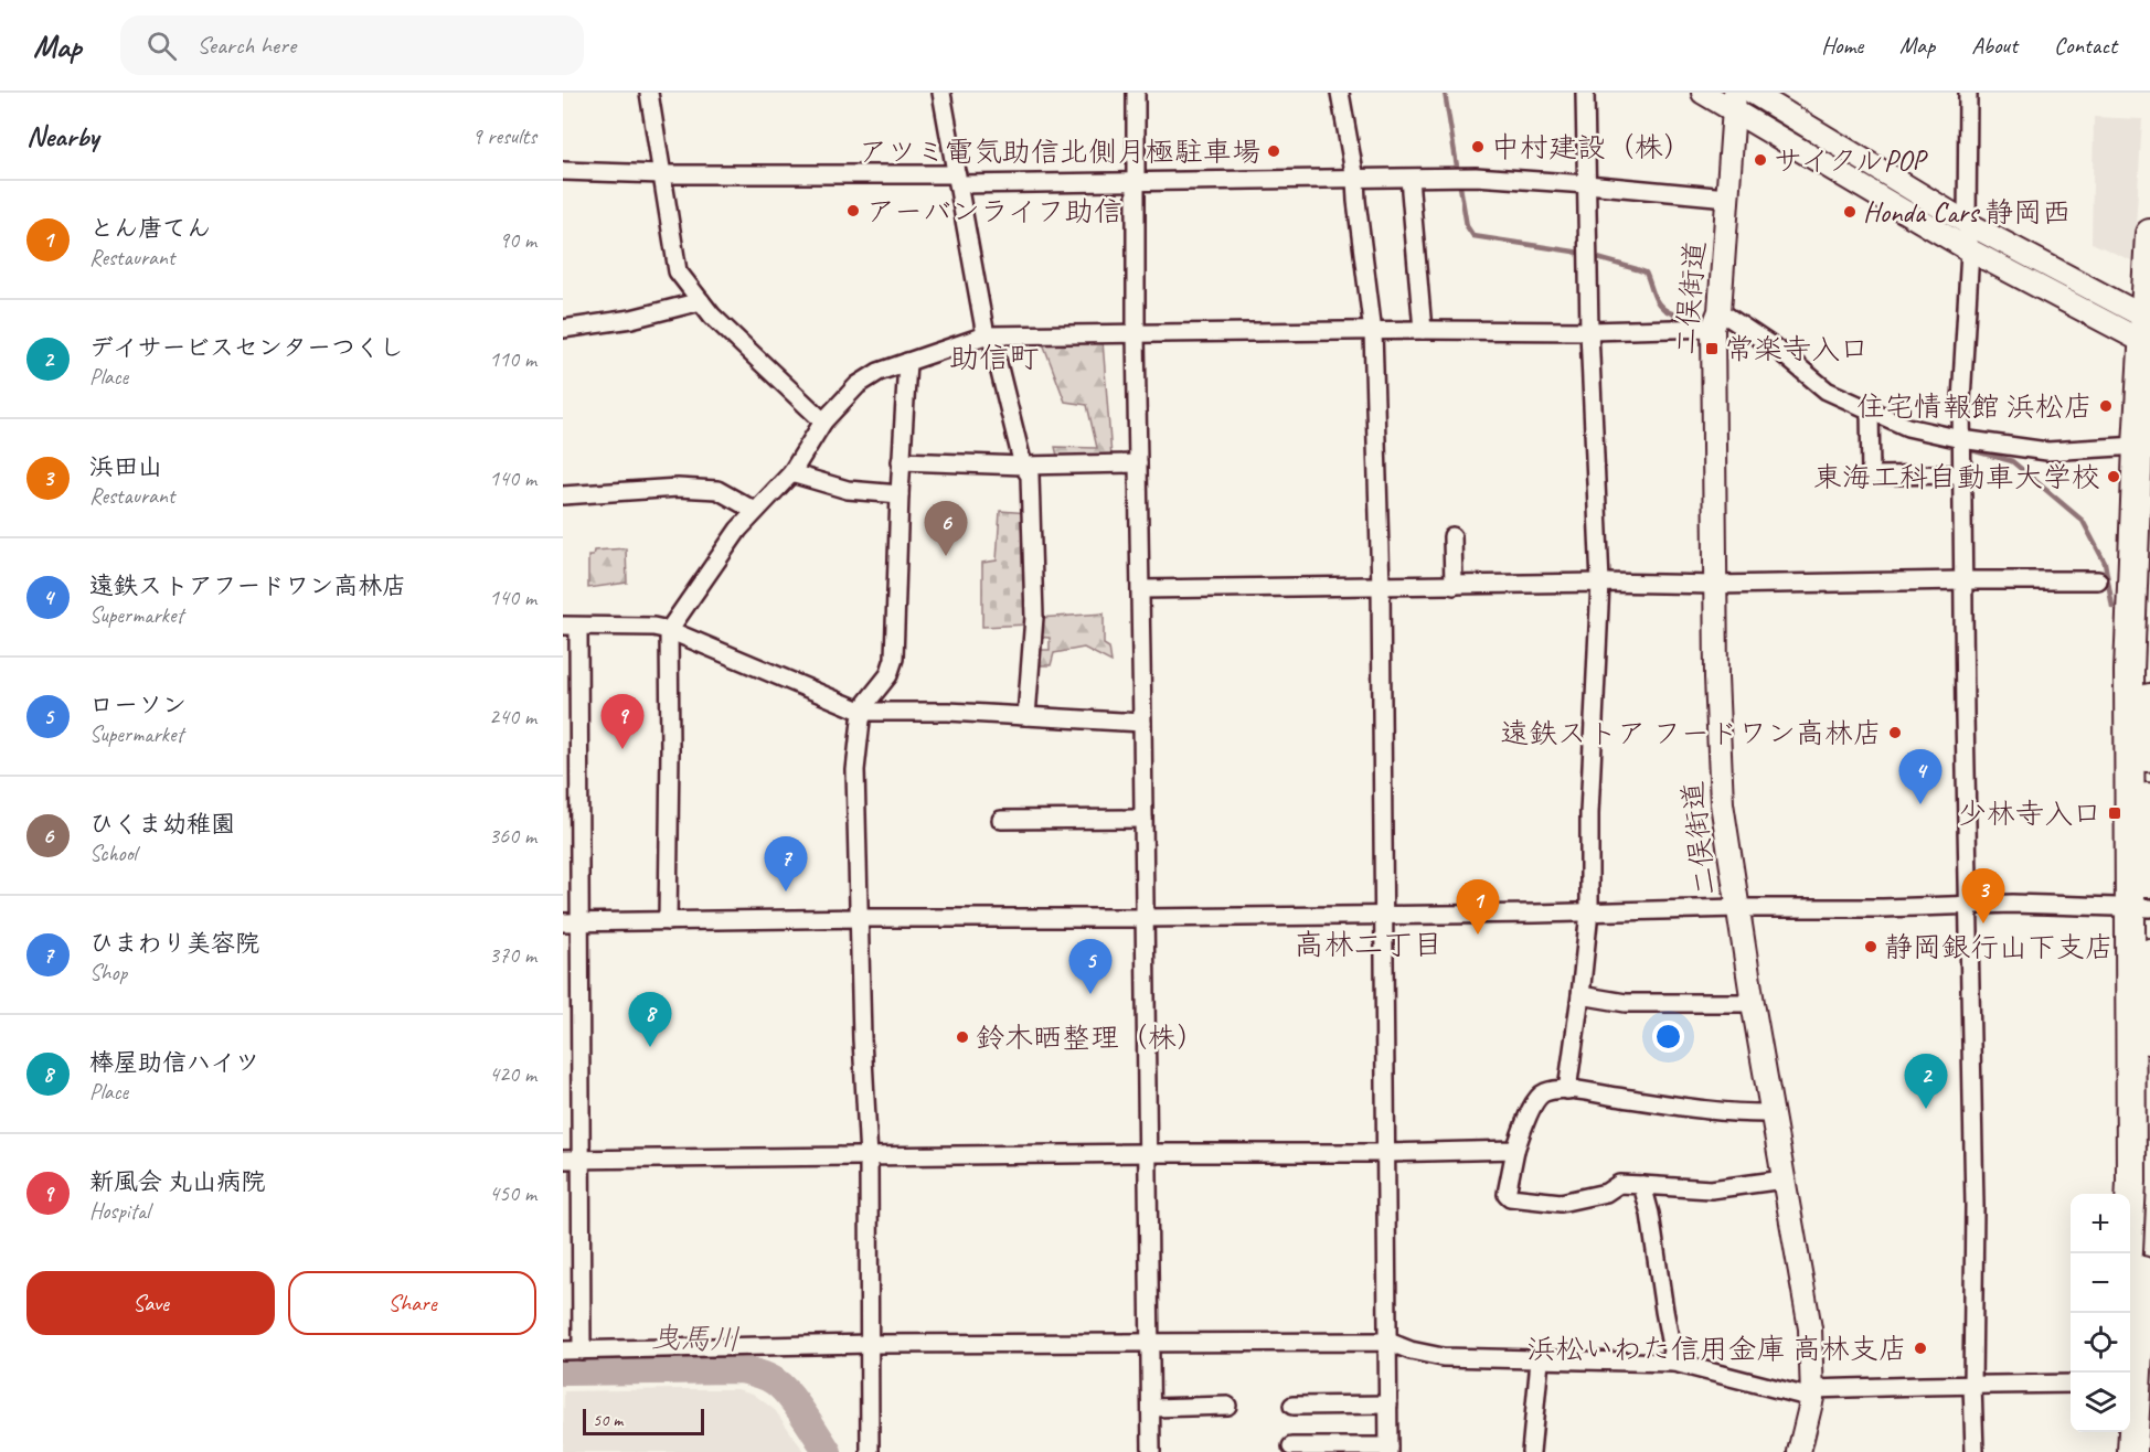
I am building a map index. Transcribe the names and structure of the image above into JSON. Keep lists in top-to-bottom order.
{
  "streets": {
    "street": ["二俣街道"]
  },
  "districts": ["助信町", "高林二丁目"],
  "water": ["曳馬川"],
  "places": {
    "other": [
      "中村建設（株）",
      "アツミ電気助信北側月極駐車場",
      "サイクルPOP",
      "アーバンライフ助信",
      "Honda Cars 静岡西",
      "住宅情報館 浜松店",
      "東海工科自動車大学校",
      "遠鉄ストア フードワン高林店",
      "静岡銀行山下支店",
      "鈴木晒整理（株）",
      "浜松いわた信用金庫 高林支店"
    ],
    "transit": ["常楽寺入口", "少林寺入口"]
  },
  "scale_bar": "50 m",
  "page": {
    "header": "Map",
    "search": "Search here",
    "nav": [
      "Home",
      "Map",
      "About",
      "Contact"
    ],
    "heading": ["Nearby", "9 results"],
    "list": [
      {
        "mark": "1",
        "name": "とん唐てん",
        "note": "Restaurant",
        "value": "90 m"
      },
      {
        "mark": "2",
        "name": "デイサービスセンターつくし",
        "note": "Place",
        "value": "110 m"
      },
      {
        "mark": "3",
        "name": "浜田山",
        "note": "Restaurant",
        "value": "140 m"
      },
      {
        "mark": "4",
        "name": "遠鉄ストアフードワン高林店",
        "note": "Supermarket",
        "value": "140 m"
      },
      {
        "mark": "5",
        "name": "ローソン",
        "note": "Supermarket",
        "value": "240 m"
      },
      {
        "mark": "6",
        "name": "ひくま幼稚園",
        "note": "School",
        "value": "360 m"
      },
      {
        "mark": "7",
        "name": "ひまわり美容院",
        "note": "Shop",
        "value": "370 m"
      },
      {
        "mark": "8",
        "name": "棒屋助信ハイツ",
        "note": "Place",
        "value": "420 m"
      },
      {
        "mark": "9",
        "name": "新風会 丸山病院",
        "note": "Hospital",
        "value": "450 m"
      }
    ],
    "pins": [
      "6",
      "9",
      "4",
      "7",
      "3",
      "1",
      "5",
      "8",
      "2"
    ],
    "map_buttons": ["+", "−"],
    "buttons": ["Save", "Share"],
    "scale": "50 m"
  }
}
